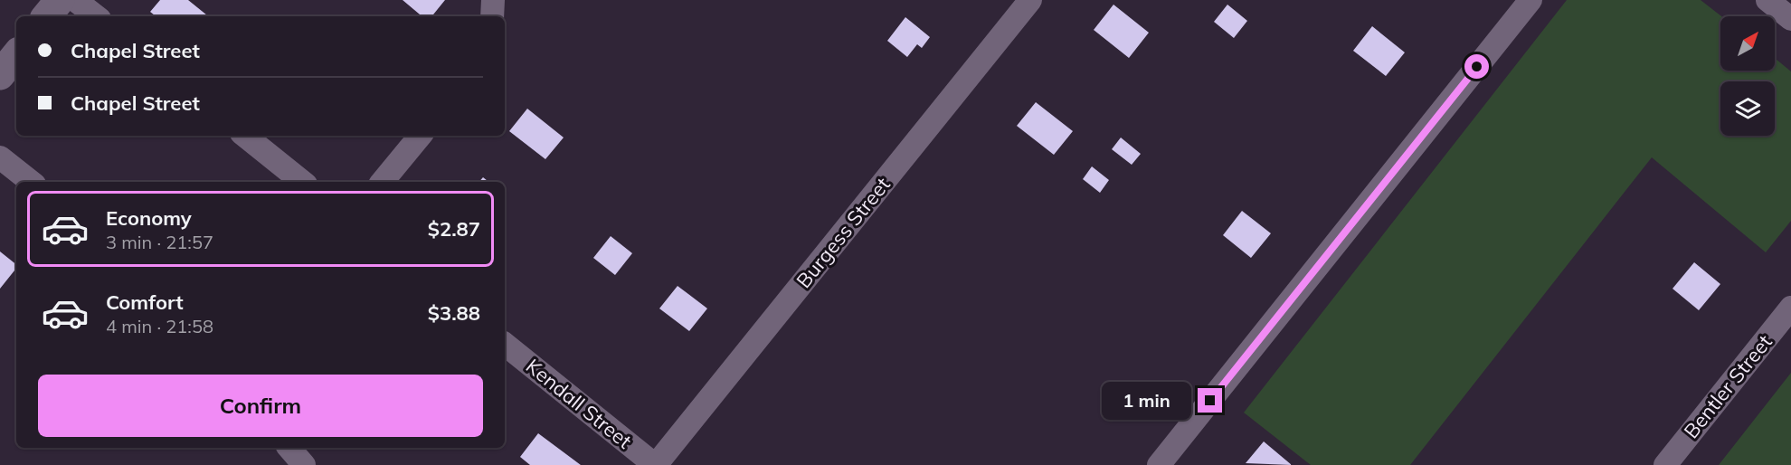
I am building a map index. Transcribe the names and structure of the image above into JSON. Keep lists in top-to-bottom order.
{
  "streets": {
    "street": ["Burgess Street", "Bentler Street", "Kendall Street"]
  },
  "crossings": [
    ["Burgess Street", "Kendall Street"]
  ],
  "north": "top right",
  "page": {
    "banner": ["Chapel Street", "Chapel Street"],
    "list": [
      {
        "name": "Economy",
        "note": "3 min · 21:57",
        "value": "$2.87"
      },
      {
        "name": "Comfort",
        "note": "4 min · 21:58",
        "value": "$3.88"
      }
    ],
    "buttons": "Confirm",
    "bubble": "1 min"
  }
}
